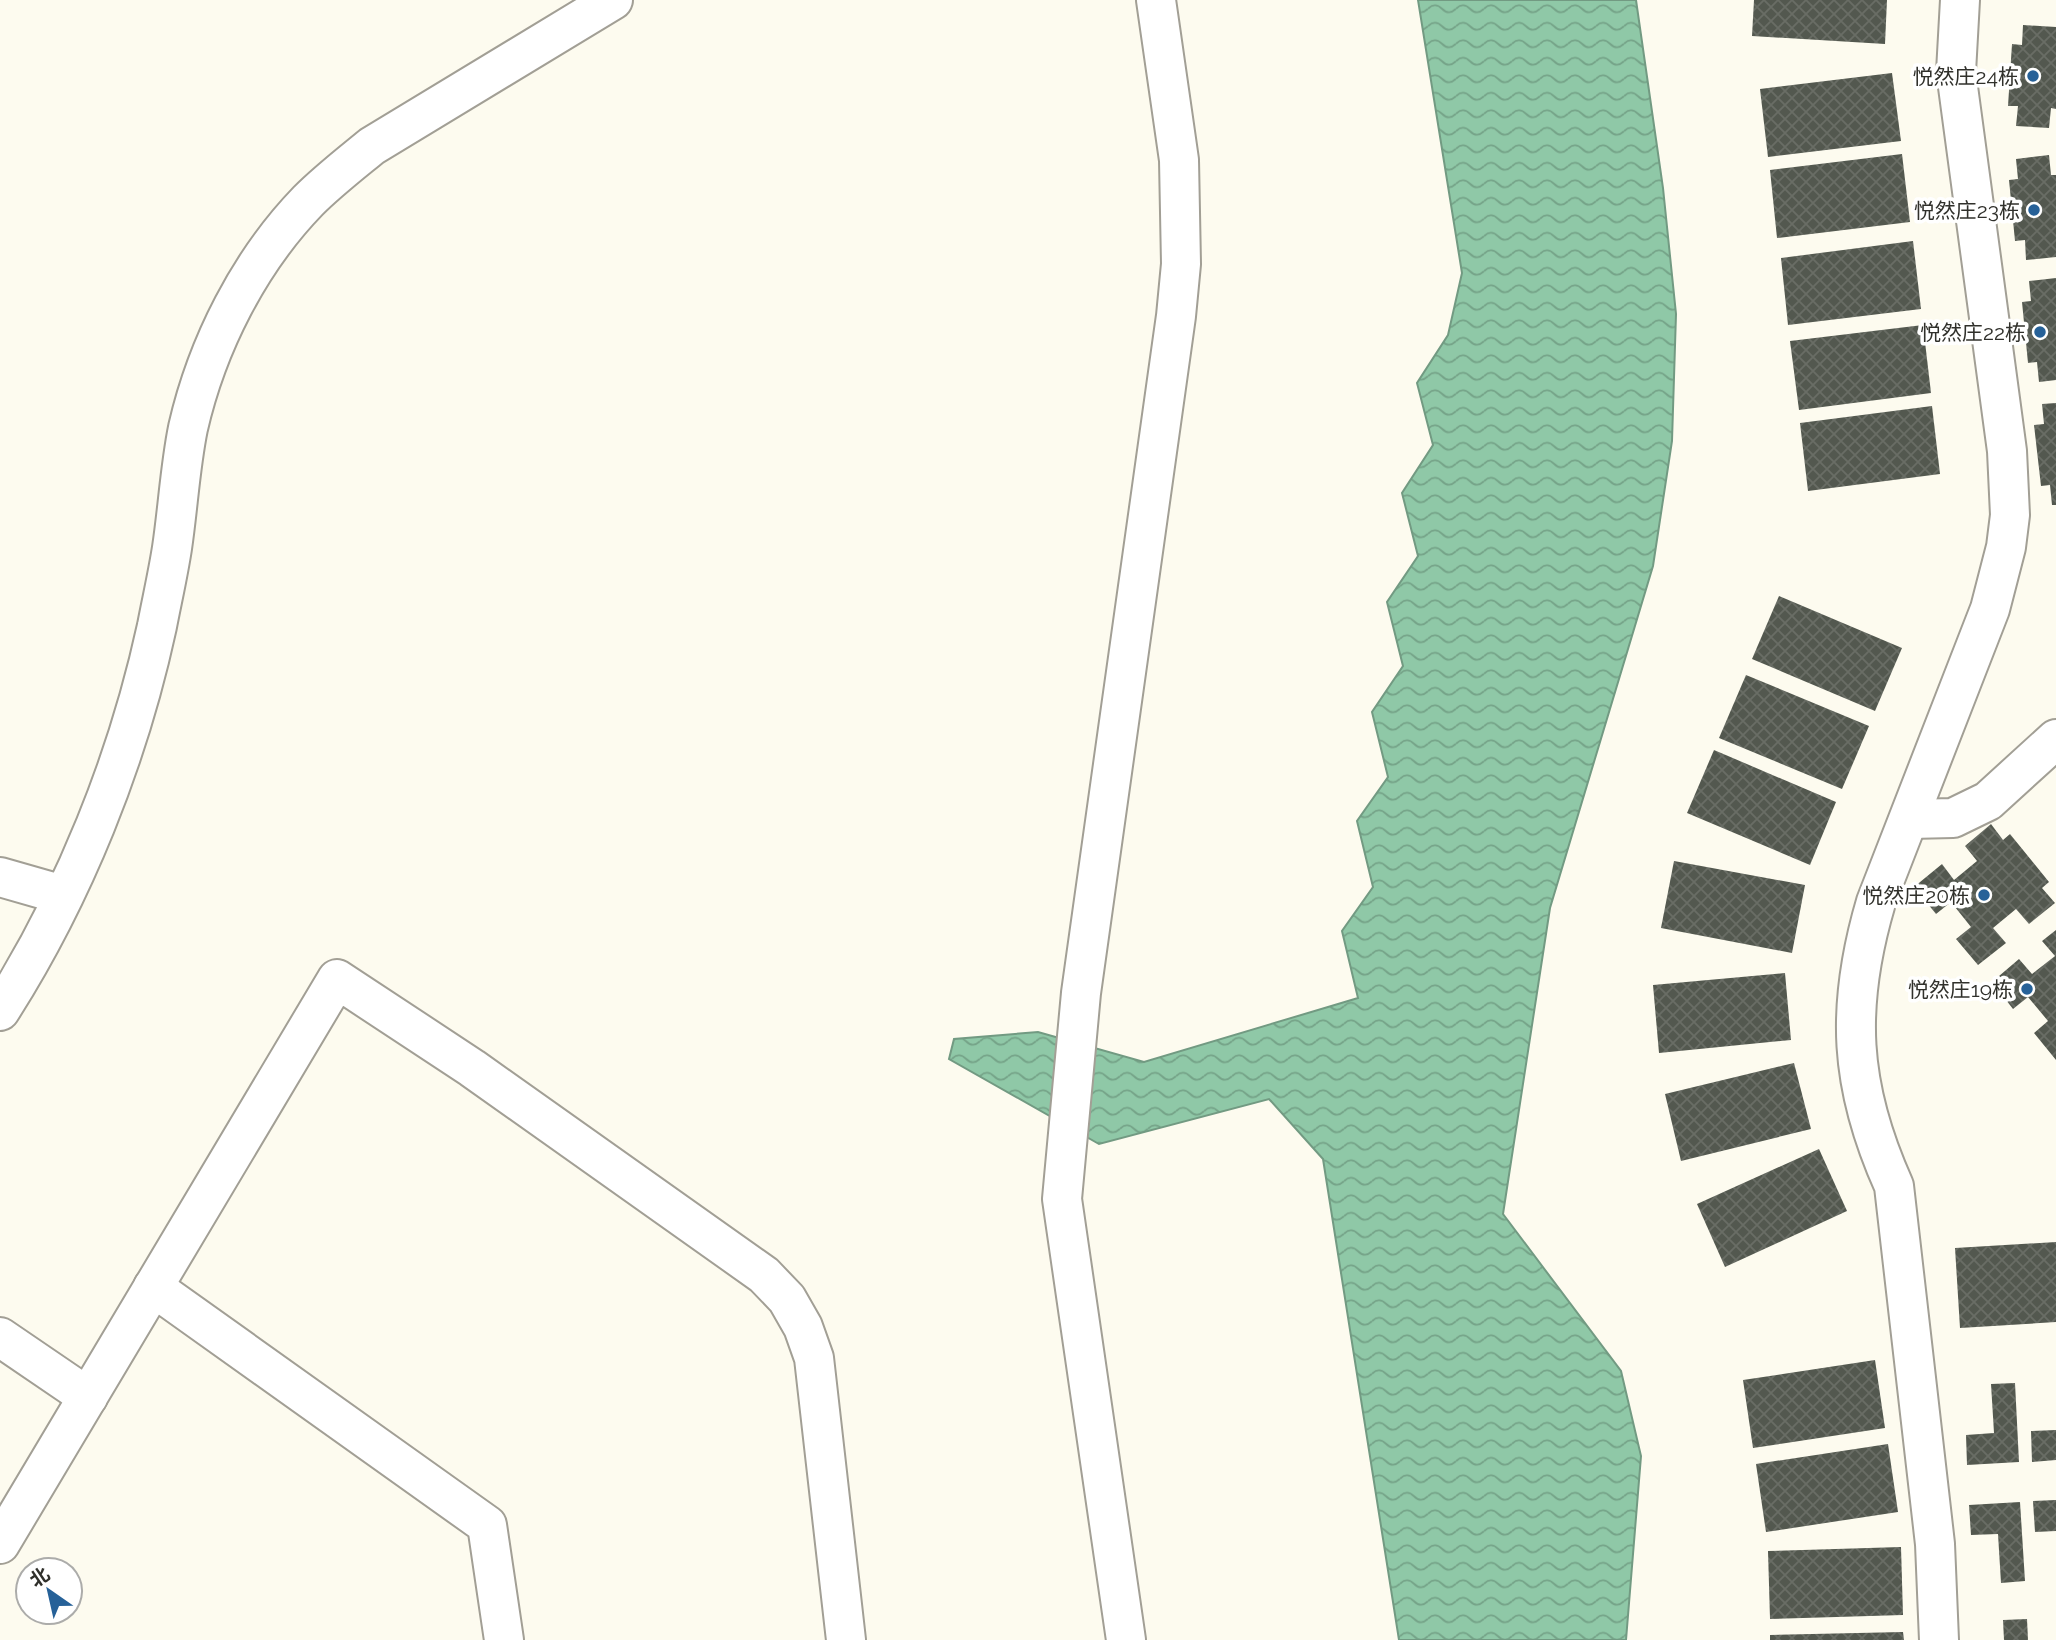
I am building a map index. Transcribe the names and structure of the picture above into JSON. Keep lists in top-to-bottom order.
{
  "places": [
    "悦然庄24栋",
    "悦然庄23栋",
    "悦然庄22栋",
    "悦然庄20栋",
    "悦然庄19栋"
  ],
  "north": "top left"
}
